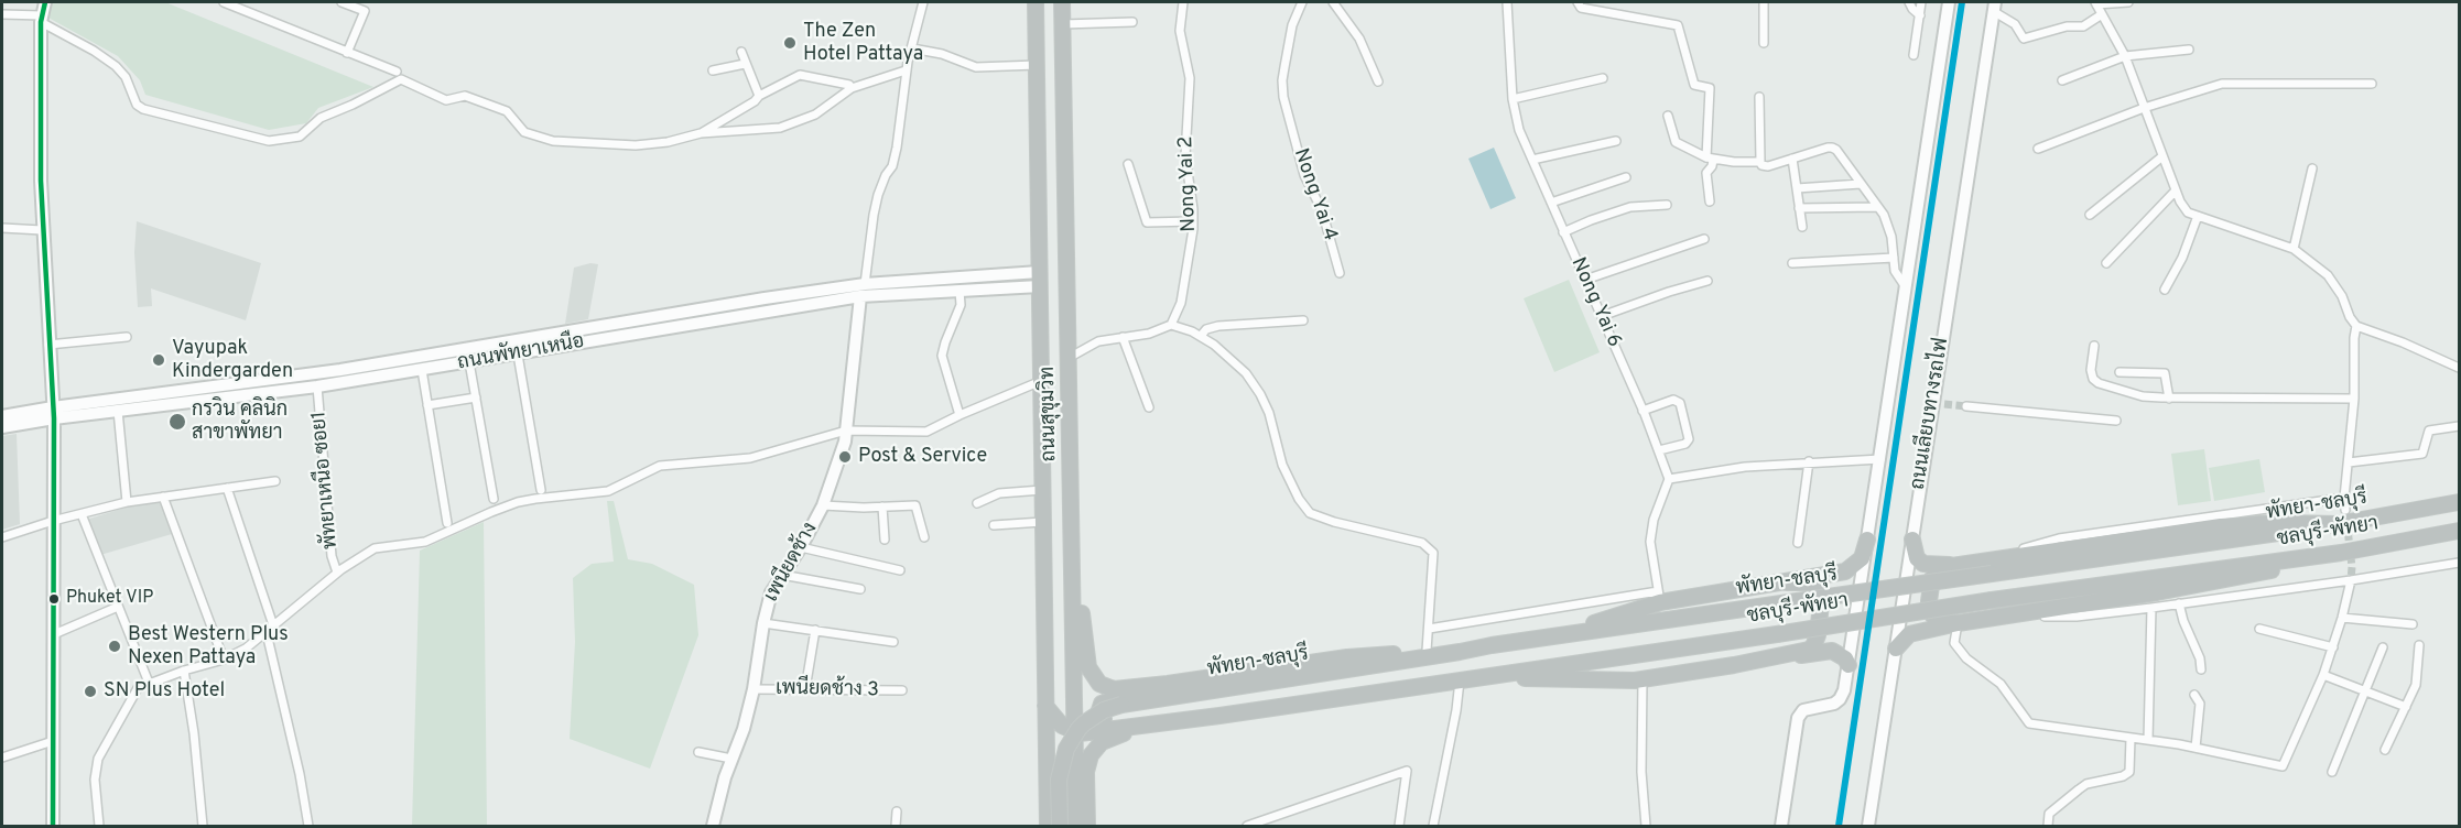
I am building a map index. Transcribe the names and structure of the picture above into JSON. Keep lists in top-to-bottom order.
{
  "streets": {
    "highway": ["ถนนสุขุมวิท", "พัทยา-ชลบุรี", "ชลบุรี-พัทยา"],
    "street": [
      "Nong Yai 2",
      "Nong Yai 4",
      "Nong Yai 6",
      "ถนนพัทยาเหนือ",
      "ถนนเลียบทางรถไฟ",
      "พัทยาเหนือ ซอย1",
      "เพนียดช้าง",
      "เพนียดช้าง 3"
    ]
  },
  "crossings": [
    ["ถนนพัทยาเหนือ", "ถนนสุขุมวิท"],
    ["ถนนพัทยาเหนือ", "พัทยาเหนือ ซอย1"],
    ["ถนนพัทยาเหนือ", "เพนียดช้าง"],
    ["เพนียดช้าง", "เพนียดช้าง 3"]
  ],
  "places": [
    "The Zen Hotel Pattaya",
    "Vayupak Kindergarden",
    "กรวิน คลินิก สาขาพัทยา",
    "Post & Service",
    "Phuket VIP",
    "Best Western Plus Nexen Pattaya",
    "SN Plus Hotel"
  ]
}
